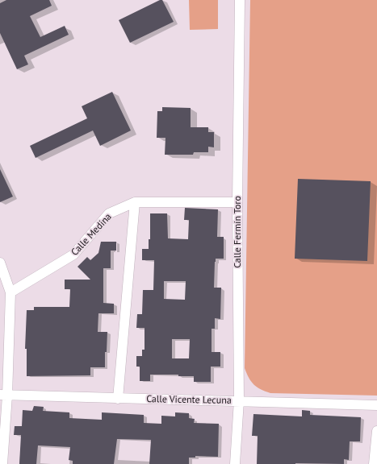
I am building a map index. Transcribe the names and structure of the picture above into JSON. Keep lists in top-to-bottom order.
{
  "streets": {
    "street": ["Calle Fermín Toro", "Calle Medina", "Calle Vicente Lecuna"]
  },
  "crossings": [
    ["Calle Fermín Toro", "Calle Medina"],
    ["Calle Fermín Toro", "Calle Vicente Lecuna"]
  ]
}
